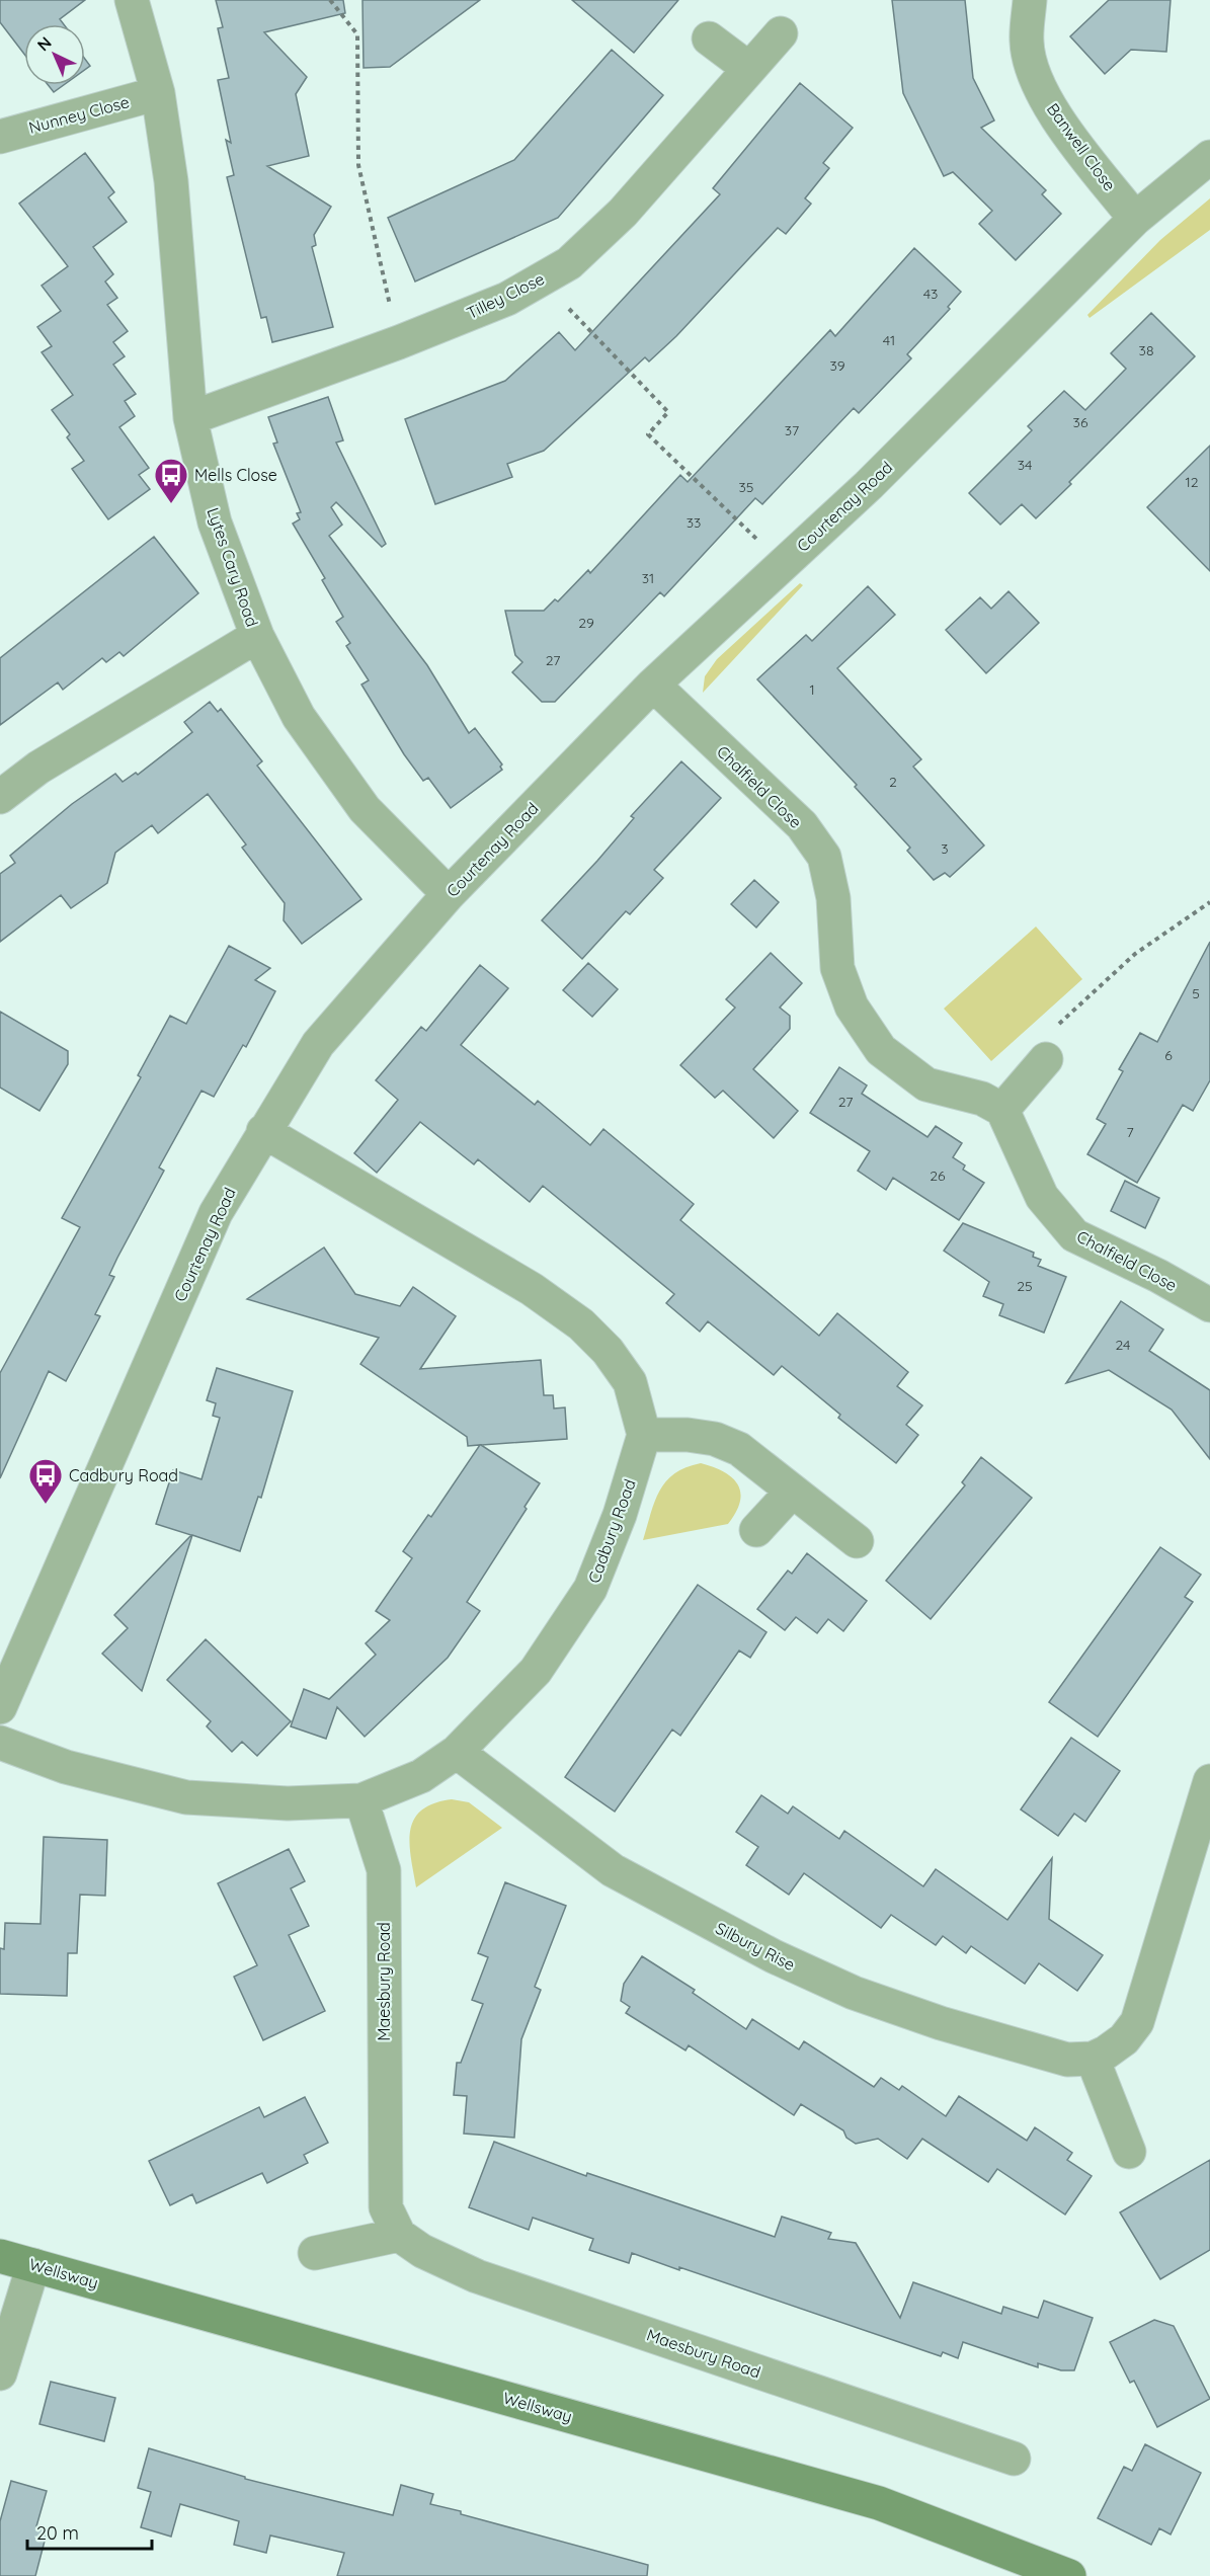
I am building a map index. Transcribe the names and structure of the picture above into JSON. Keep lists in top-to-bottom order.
{
  "streets": {
    "main road": ["Wellsway"],
    "street": [
      "Nunney Close",
      "Banwell Close",
      "Tilley Close",
      "Courtenay Road",
      "Lytes Cary Road",
      "Chalfield Close",
      "Cadbury Road",
      "Silbury Rise",
      "Maesbury Road"
    ]
  },
  "crossings": [
    ["Nunney Close", "Lytes Cary Road"],
    ["Banwell Close", "Courtenay Road"],
    ["Tilley Close", "Lytes Cary Road"],
    ["Courtenay Road", "Lytes Cary Road"],
    ["Courtenay Road", "Chalfield Close"],
    ["Cadbury Road", "Silbury Rise"],
    ["Cadbury Road", "Maesbury Road"]
  ],
  "places": {
    "bus stop": ["Mells Close", "Cadbury Road"]
  },
  "house_numbers": [
    "43",
    "41",
    "38",
    "39",
    "36",
    "37",
    "34",
    "12",
    "35",
    "33",
    "31",
    "29",
    "27",
    "1",
    "2",
    "3",
    "5",
    "6",
    "27",
    "7",
    "26",
    "25",
    "24"
  ],
  "scale_bar": "20 m",
  "north": "top left"
}
